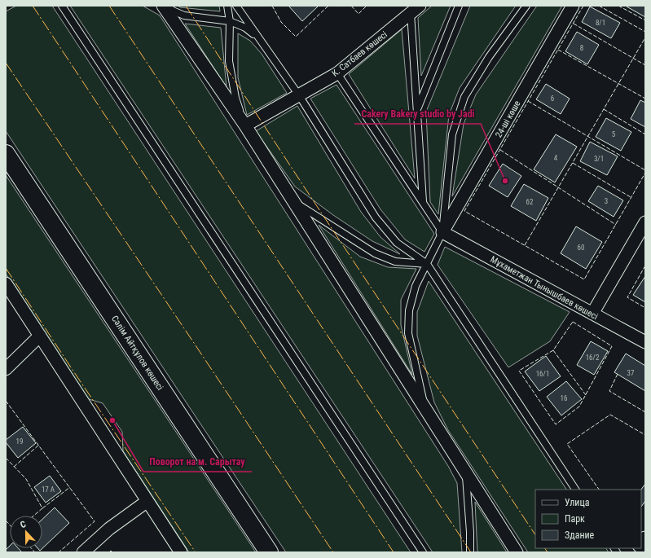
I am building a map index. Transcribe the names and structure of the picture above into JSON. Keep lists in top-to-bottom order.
{
  "streets": {
    "highway": ["Сәлім Айтқұлов көшесі"],
    "street": ["К. Сатбаев көшесі", "24-ші көше", "Мұхаметжан Тынышбаев көшесі"]
  },
  "crossings": [
    ["24-ші көше", "Мұхаметжан Тынышбаев көшесі"]
  ],
  "places": ["Cakery Bakery studio by Jadi", "Поворот на м. Сарытау"],
  "house_numbers": [
    "8/1",
    "8",
    "6",
    "5",
    "4",
    "3/1",
    "3",
    "62",
    "60",
    "16/2",
    "37",
    "16/1",
    "16",
    "19",
    "17 А"
  ],
  "legend": ["Улица", "Парк", "Здание"],
  "north": "top"
}
